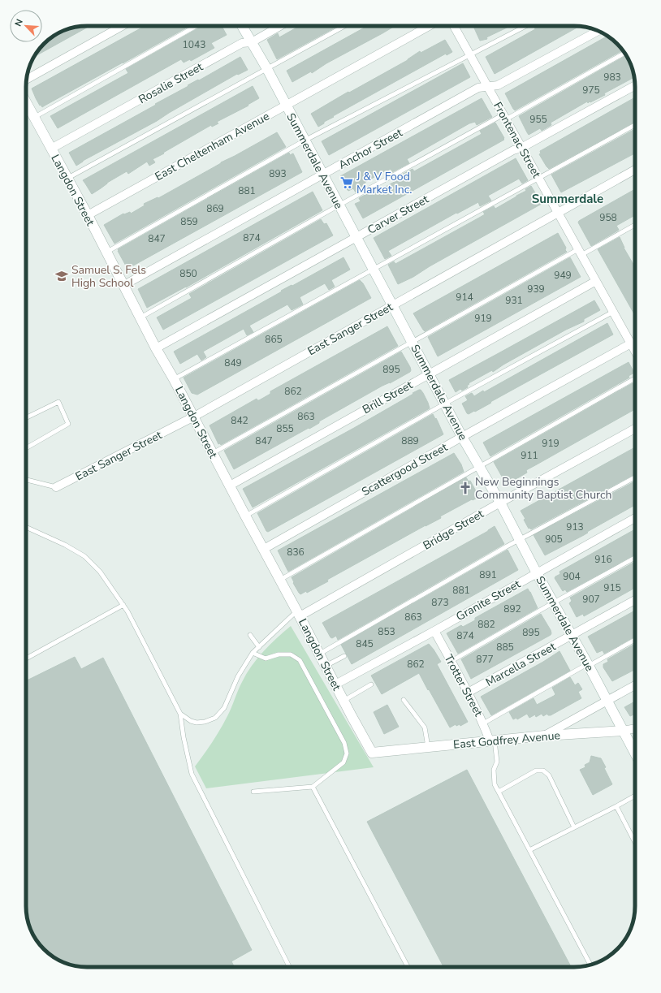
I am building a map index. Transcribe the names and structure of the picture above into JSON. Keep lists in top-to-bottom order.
{
  "streets": {
    "street": [
      "Rosalie Street",
      "Frontenac Street",
      "East Cheltenham Avenue",
      "Anchor Street",
      "Summerdale Avenue",
      "Langdon Street",
      "Carver Street",
      "East Sanger Street",
      "Brill Street",
      "Scattergood Street",
      "Bridge Street",
      "Granite Street",
      "Marcella Street",
      "Trotter Street",
      "East Godfrey Avenue"
    ]
  },
  "crossings": [
    ["Rosalie Street", "Summerdale Avenue"],
    ["Rosalie Street", "Langdon Street"],
    ["Frontenac Street", "Anchor Street"],
    ["Frontenac Street", "Carver Street"],
    ["Frontenac Street", "East Sanger Street"],
    ["Frontenac Street", "Brill Street"],
    ["Frontenac Street", "Scattergood Street"],
    ["East Cheltenham Avenue", "Summerdale Avenue"],
    ["East Cheltenham Avenue", "Langdon Street"],
    ["Anchor Street", "Summerdale Avenue"],
    ["Anchor Street", "Langdon Street"],
    ["Summerdale Avenue", "Carver Street"],
    ["Summerdale Avenue", "East Sanger Street"],
    ["Summerdale Avenue", "Brill Street"],
    ["Summerdale Avenue", "Scattergood Street"],
    ["Summerdale Avenue", "Bridge Street"],
    ["Summerdale Avenue", "Granite Street"],
    ["Summerdale Avenue", "Marcella Street"],
    ["Summerdale Avenue", "East Godfrey Avenue"],
    ["Langdon Street", "Carver Street"],
    ["Langdon Street", "East Sanger Street"],
    ["Langdon Street", "Brill Street"],
    ["Langdon Street", "Scattergood Street"],
    ["Langdon Street", "Bridge Street"],
    ["Langdon Street", "Granite Street"],
    ["Langdon Street", "East Godfrey Avenue"],
    ["Granite Street", "Trotter Street"],
    ["Marcella Street", "Trotter Street"],
    ["Trotter Street", "East Godfrey Avenue"]
  ],
  "districts": ["Summerdale"],
  "places": {
    "supermarket": ["J & V Food Market Inc."],
    "school or university": ["Samuel S. Fels High School"],
    "church": ["New Beginnings Community Baptist Church"]
  },
  "house_numbers": [
    "1043",
    "983",
    "975",
    "955",
    "893",
    "881",
    "869",
    "958",
    "859",
    "874",
    "847",
    "850",
    "949",
    "939",
    "914",
    "931",
    "919",
    "865",
    "849",
    "895",
    "862",
    "863",
    "842",
    "855",
    "847",
    "889",
    "919",
    "911",
    "913",
    "905",
    "836",
    "916",
    "891",
    "904",
    "915",
    "881",
    "907",
    "873",
    "892",
    "863",
    "882",
    "853",
    "895",
    "874",
    "845",
    "885",
    "877",
    "862"
  ],
  "north": "top left"
}
